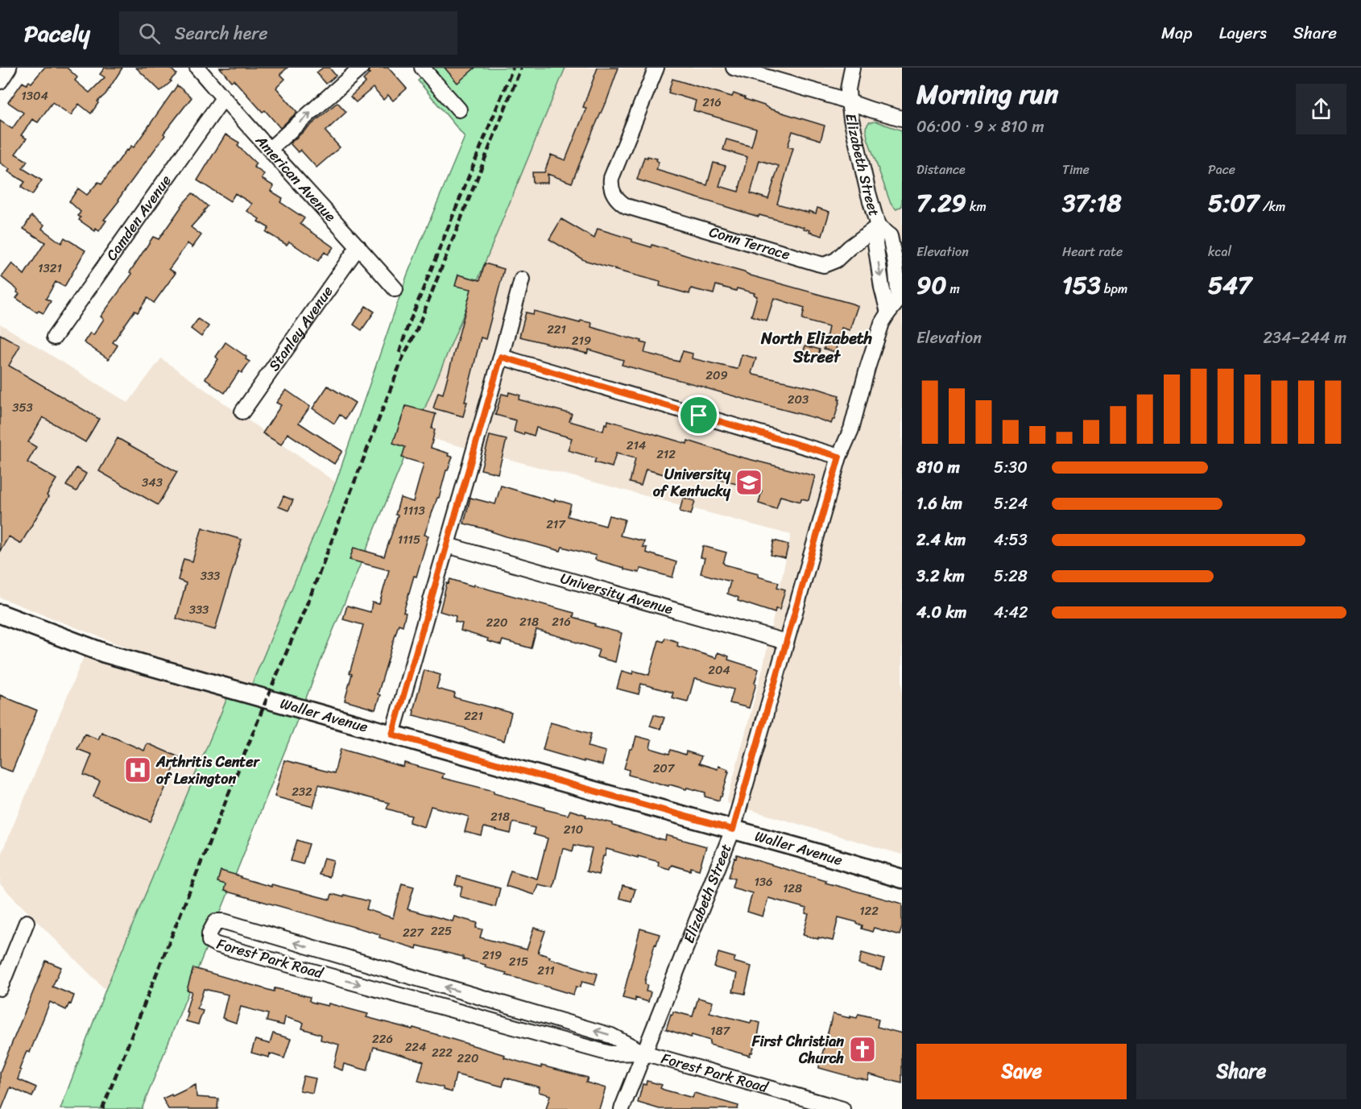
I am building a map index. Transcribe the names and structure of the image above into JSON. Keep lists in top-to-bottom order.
{
  "streets": {
    "main road": ["Waller Avenue"],
    "street": [
      "Elizabeth Street",
      "American Avenue",
      "Camden Avenue",
      "Conn Terrace",
      "Stanley Avenue",
      "University Avenue",
      "Forest Park Road"
    ]
  },
  "crossings": [
    ["Elizabeth Street", "Conn Terrace"],
    ["Elizabeth Street", "University Avenue"],
    ["Elizabeth Street", "Waller Avenue"],
    ["Elizabeth Street", "Forest Park Road"],
    ["American Avenue", "Camden Avenue"],
    ["American Avenue", "Stanley Avenue"]
  ],
  "districts": ["North Elizabeth Street"],
  "places": {
    "school or university": ["University of Kentucky"],
    "hospital": ["Arthritis Center of Lexington"],
    "church": ["First Christian Church"]
  },
  "house_numbers": [
    "1304",
    "216",
    "1321",
    "221",
    "219",
    "209",
    "203",
    "353",
    "214",
    "212",
    "343",
    "1113",
    "217",
    "1115",
    "333",
    "333",
    "218",
    "216",
    "220",
    "204",
    "221",
    "207",
    "232",
    "218",
    "210",
    "136",
    "128",
    "122",
    "225",
    "227",
    "219",
    "215",
    "211",
    "187",
    "226",
    "224",
    "222",
    "220"
  ],
  "page": {
    "header": "Pacely",
    "search": "Search here",
    "nav": ["Map", "Layers", "Share"],
    "heading": ["Morning run", "06:00 · 9 × 810 m"],
    "stats": [
      ["Distance", "7.29 km"],
      ["Time", "37:18"],
      ["Pace", "5:07 /km"],
      ["Elevation", "90 m"],
      ["Heart rate", "153 bpm"],
      ["kcal", "547"]
    ],
    "chart": ["Elevation", "234–244 m"],
    "list": [
      {
        "name": "810 m",
        "note": "5:30"
      },
      {
        "name": "1.6 km",
        "note": "5:24"
      },
      {
        "name": "2.4 km",
        "note": "4:53"
      },
      {
        "name": "3.2 km",
        "note": "5:28"
      },
      {
        "name": "4.0 km",
        "note": "4:42"
      }
    ],
    "buttons": ["Save", "Share"]
  }
}
